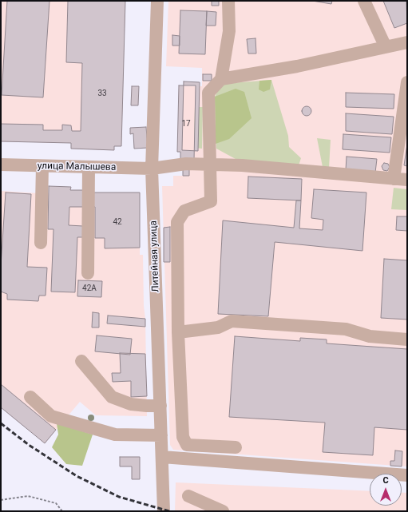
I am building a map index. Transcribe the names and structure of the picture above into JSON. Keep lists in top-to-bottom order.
{
  "streets": {
    "street": ["улица Малышева", "Литейная улица"]
  },
  "crossings": [
    ["улица Малышева", "Литейная улица"]
  ],
  "house_numbers": [
    "33",
    "17",
    "42",
    "42А"
  ],
  "north": "top"
}
